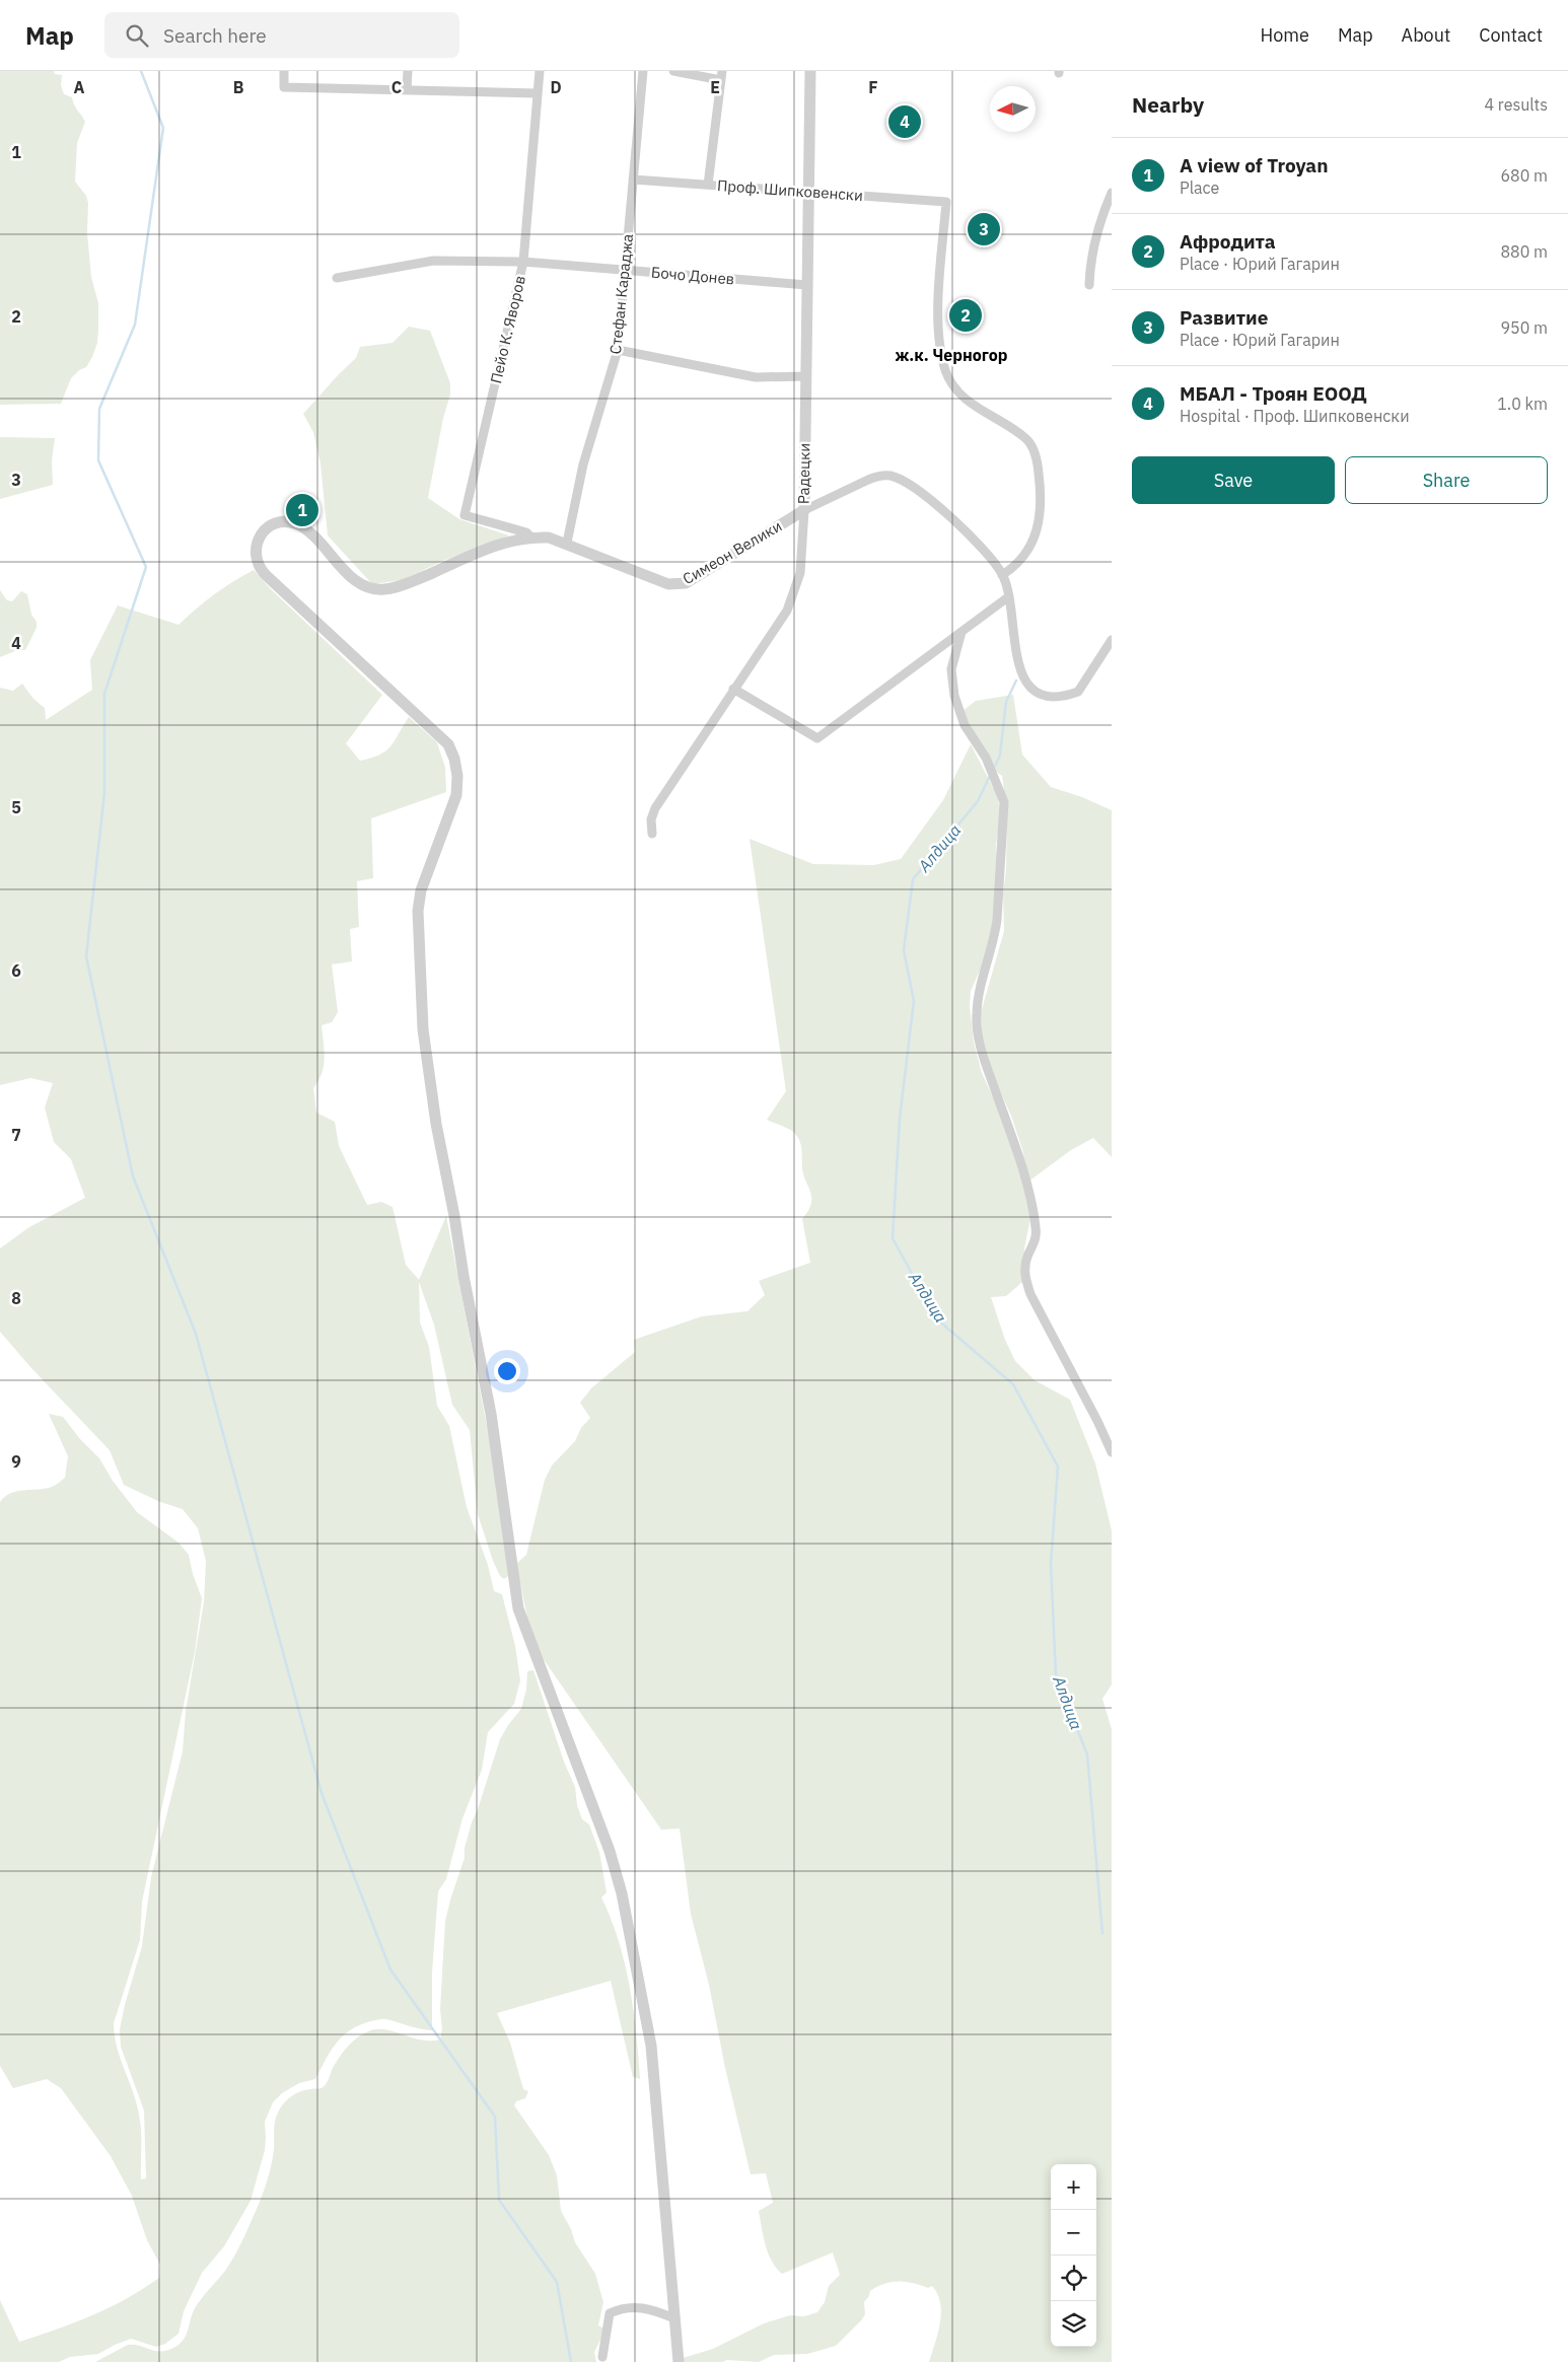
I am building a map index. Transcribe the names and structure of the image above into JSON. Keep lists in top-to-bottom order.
{
  "streets": {
    "street": [
      "Проф. Шипковенски",
      "Бочо Донев",
      "Стефан Караджа",
      "Пейо К. Яворов",
      "Радецки",
      "Симеон Велики"
    ]
  },
  "crossings": [
    ["Проф. Шипковенски", "Стефан Караджа"],
    ["Проф. Шипковенски", "Радецки"],
    ["Проф. Шипковенски", "Симеон Велики"],
    ["Бочо Донев", "Стефан Караджа"],
    ["Бочо Донев", "Пейо К. Яворов"],
    ["Бочо Донев", "Радецки"],
    ["Стефан Караджа", "Симеон Велики"],
    ["Пейо К. Яворов", "Симеон Велики"],
    ["Радецки", "Симеон Велики"]
  ],
  "districts": ["ж.к. Черногор"],
  "water": ["Алдица"],
  "north": "left",
  "page": {
    "header": "Map",
    "search": "Search here",
    "nav": [
      "Home",
      "Map",
      "About",
      "Contact"
    ],
    "heading": ["Nearby", "4 results"],
    "pins": [
      "4",
      "3",
      "2",
      "1"
    ],
    "list": [
      {
        "mark": "1",
        "name": "A view of Troyan",
        "note": "Place",
        "value": "680 m"
      },
      {
        "mark": "2",
        "name": "Афродита",
        "note": "Place · Юрий Гагарин",
        "value": "880 m"
      },
      {
        "mark": "3",
        "name": "Развитие",
        "note": "Place · Юрий Гагарин",
        "value": "950 m"
      },
      {
        "mark": "4",
        "name": "МБАЛ - Троян ЕООД",
        "note": "Hospital · Проф. Шипковенски",
        "value": "1.0 km"
      }
    ],
    "buttons": ["Save", "Share"],
    "map_buttons": ["+", "−"]
  },
  "grid": {
    "columns": [
      "A",
      "B",
      "C",
      "D",
      "E",
      "F"
    ],
    "rows": [
      "1",
      "2",
      "3",
      "4",
      "5",
      "6",
      "7",
      "8",
      "9"
    ]
  }
}
